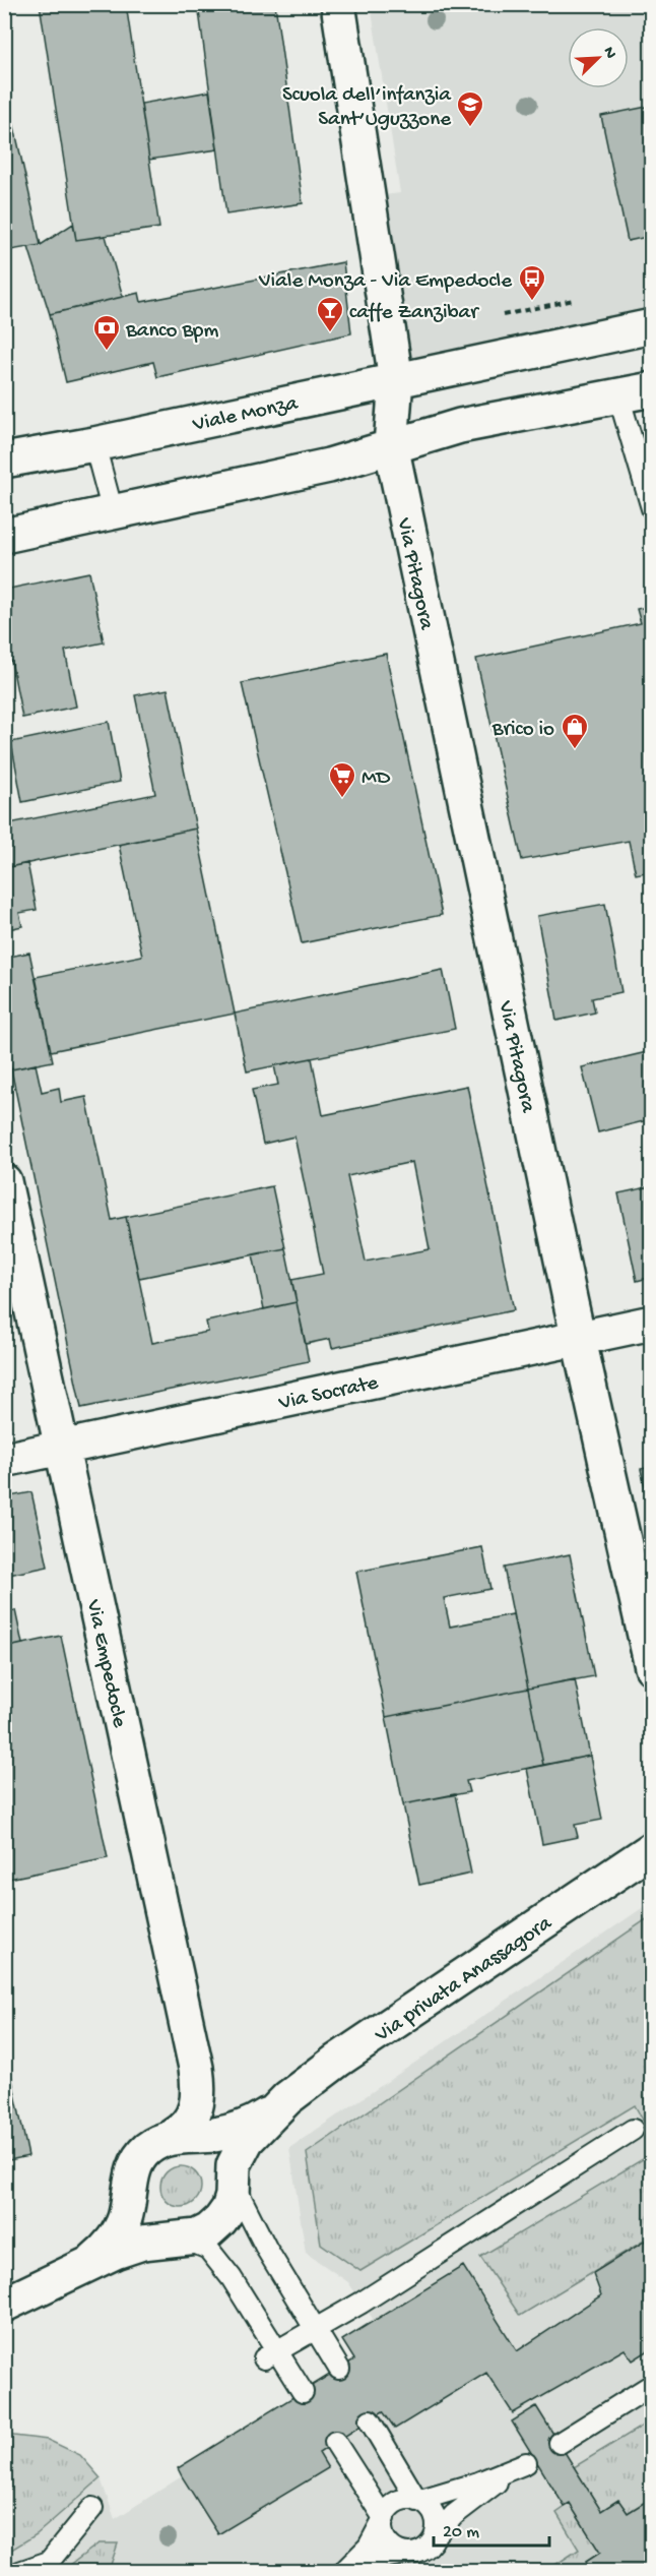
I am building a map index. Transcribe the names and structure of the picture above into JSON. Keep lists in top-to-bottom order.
{
  "streets": {
    "street": [
      "Viale Monza",
      "Via Pitagora",
      "Via Socrate",
      "Via Empedocle",
      "Via privata Anassagora"
    ]
  },
  "crossings": [
    ["Via Pitagora", "Via Socrate"],
    ["Via Socrate", "Via Empedocle"],
    ["Via Empedocle", "Via privata Anassagora"]
  ],
  "places": {
    "school or university": ["Scuola dell’infanzia Sant’Uguzzone"],
    "bus stop": ["Viale Monza - Via Empedocle"],
    "bar": ["caffe Zanzibar"],
    "bank": ["Banco Bpm"],
    "shop": ["Brico io"],
    "supermarket": ["MD"]
  },
  "scale_bar": "20 m",
  "north": "top right"
}
